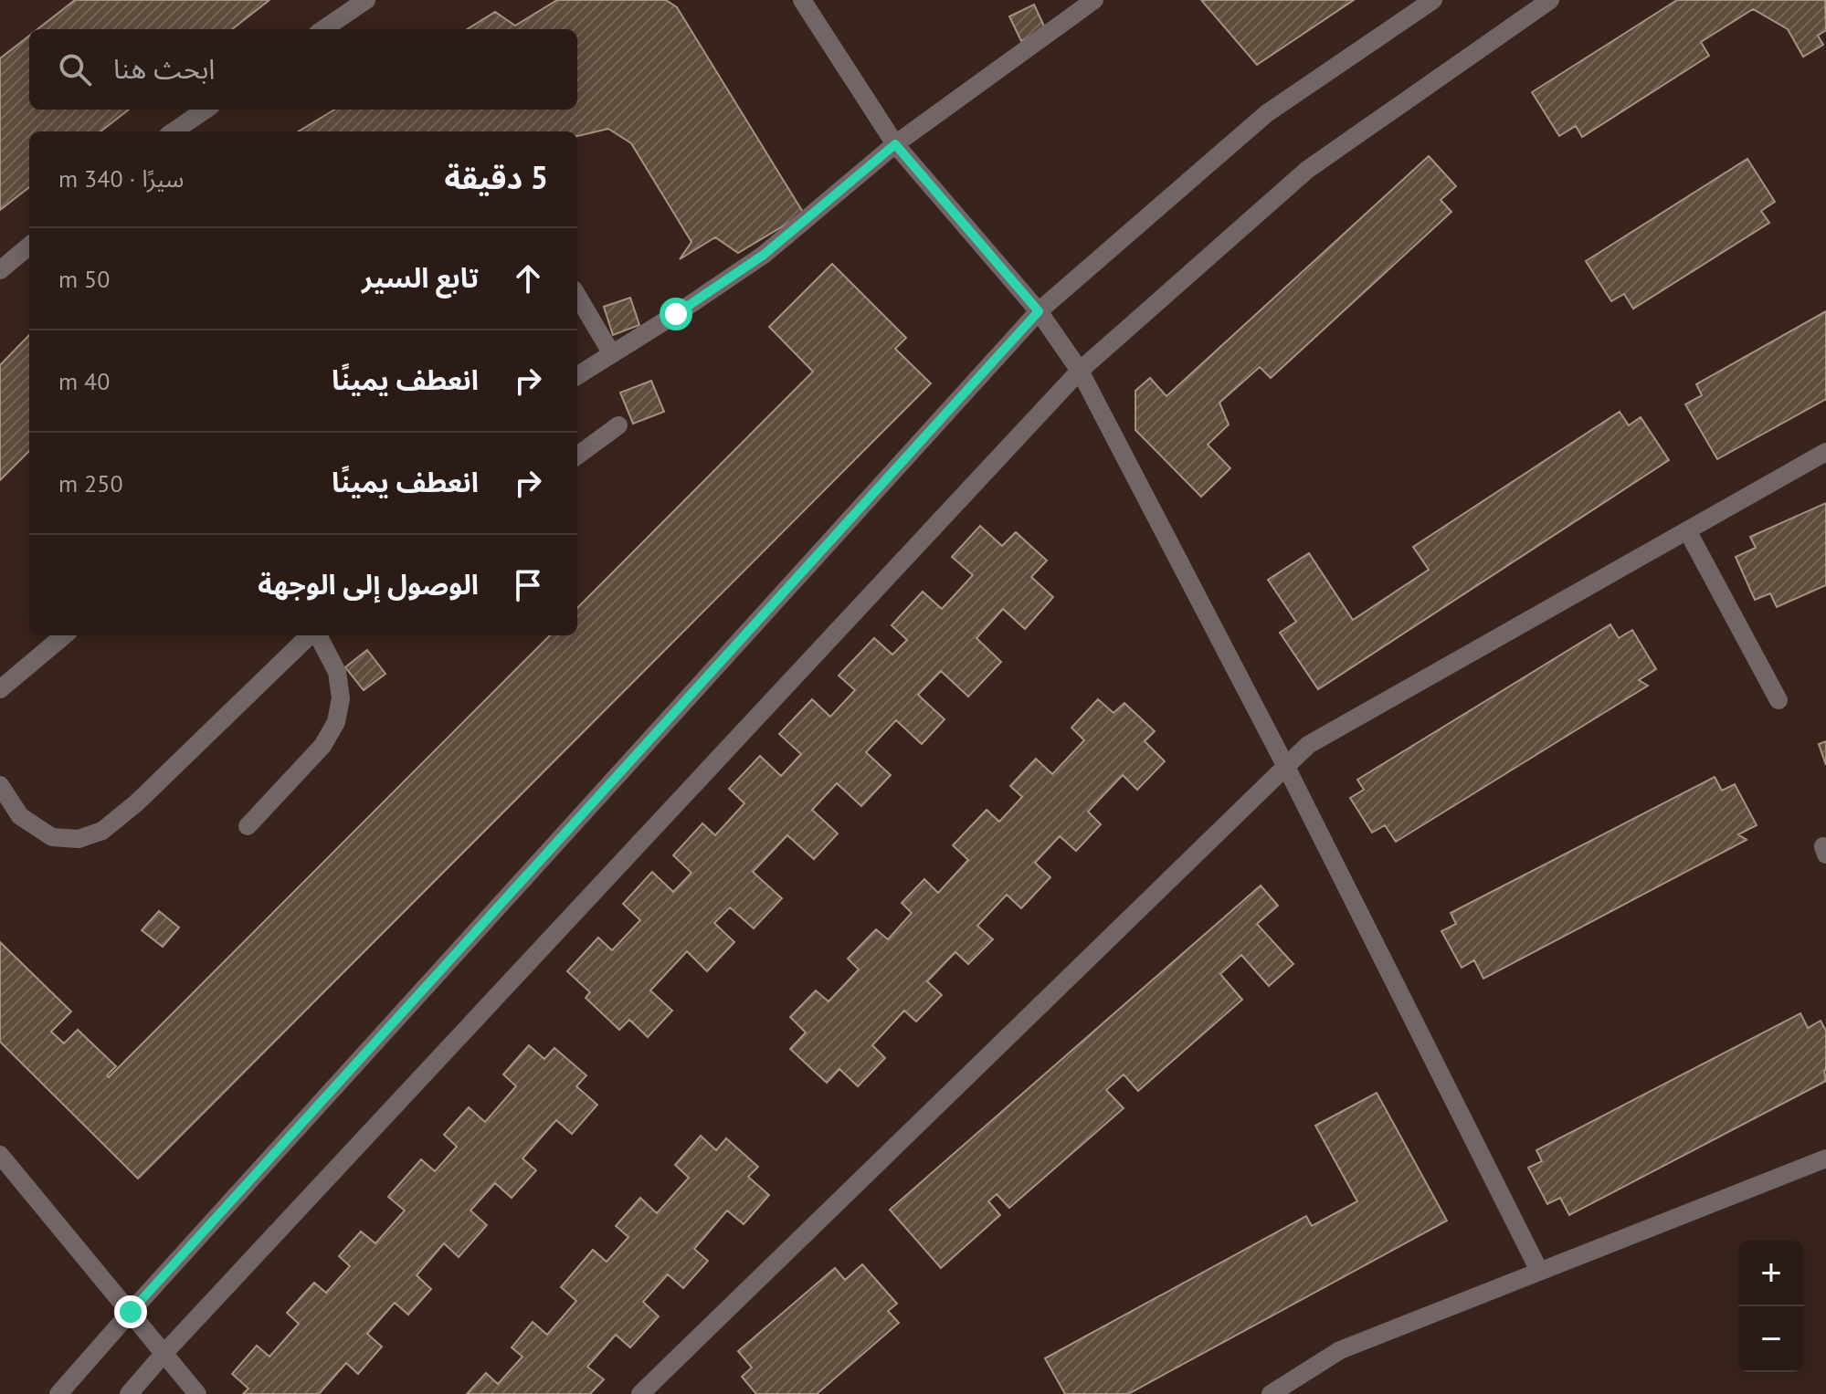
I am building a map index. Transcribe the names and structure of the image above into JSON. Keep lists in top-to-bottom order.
{
  "page": {
    "search": "ابحث هنا",
    "heading": ["5 دقيقة", "سيرًا · 340 m"],
    "list": [
      ["تابع السير", "50 m"],
      ["انعطف يمينًا", "40 m"],
      ["انعطف يمينًا", "250 m"],
      "الوصول إلى الوجهة"
    ],
    "map_buttons": ["+", "−"]
  }
}
